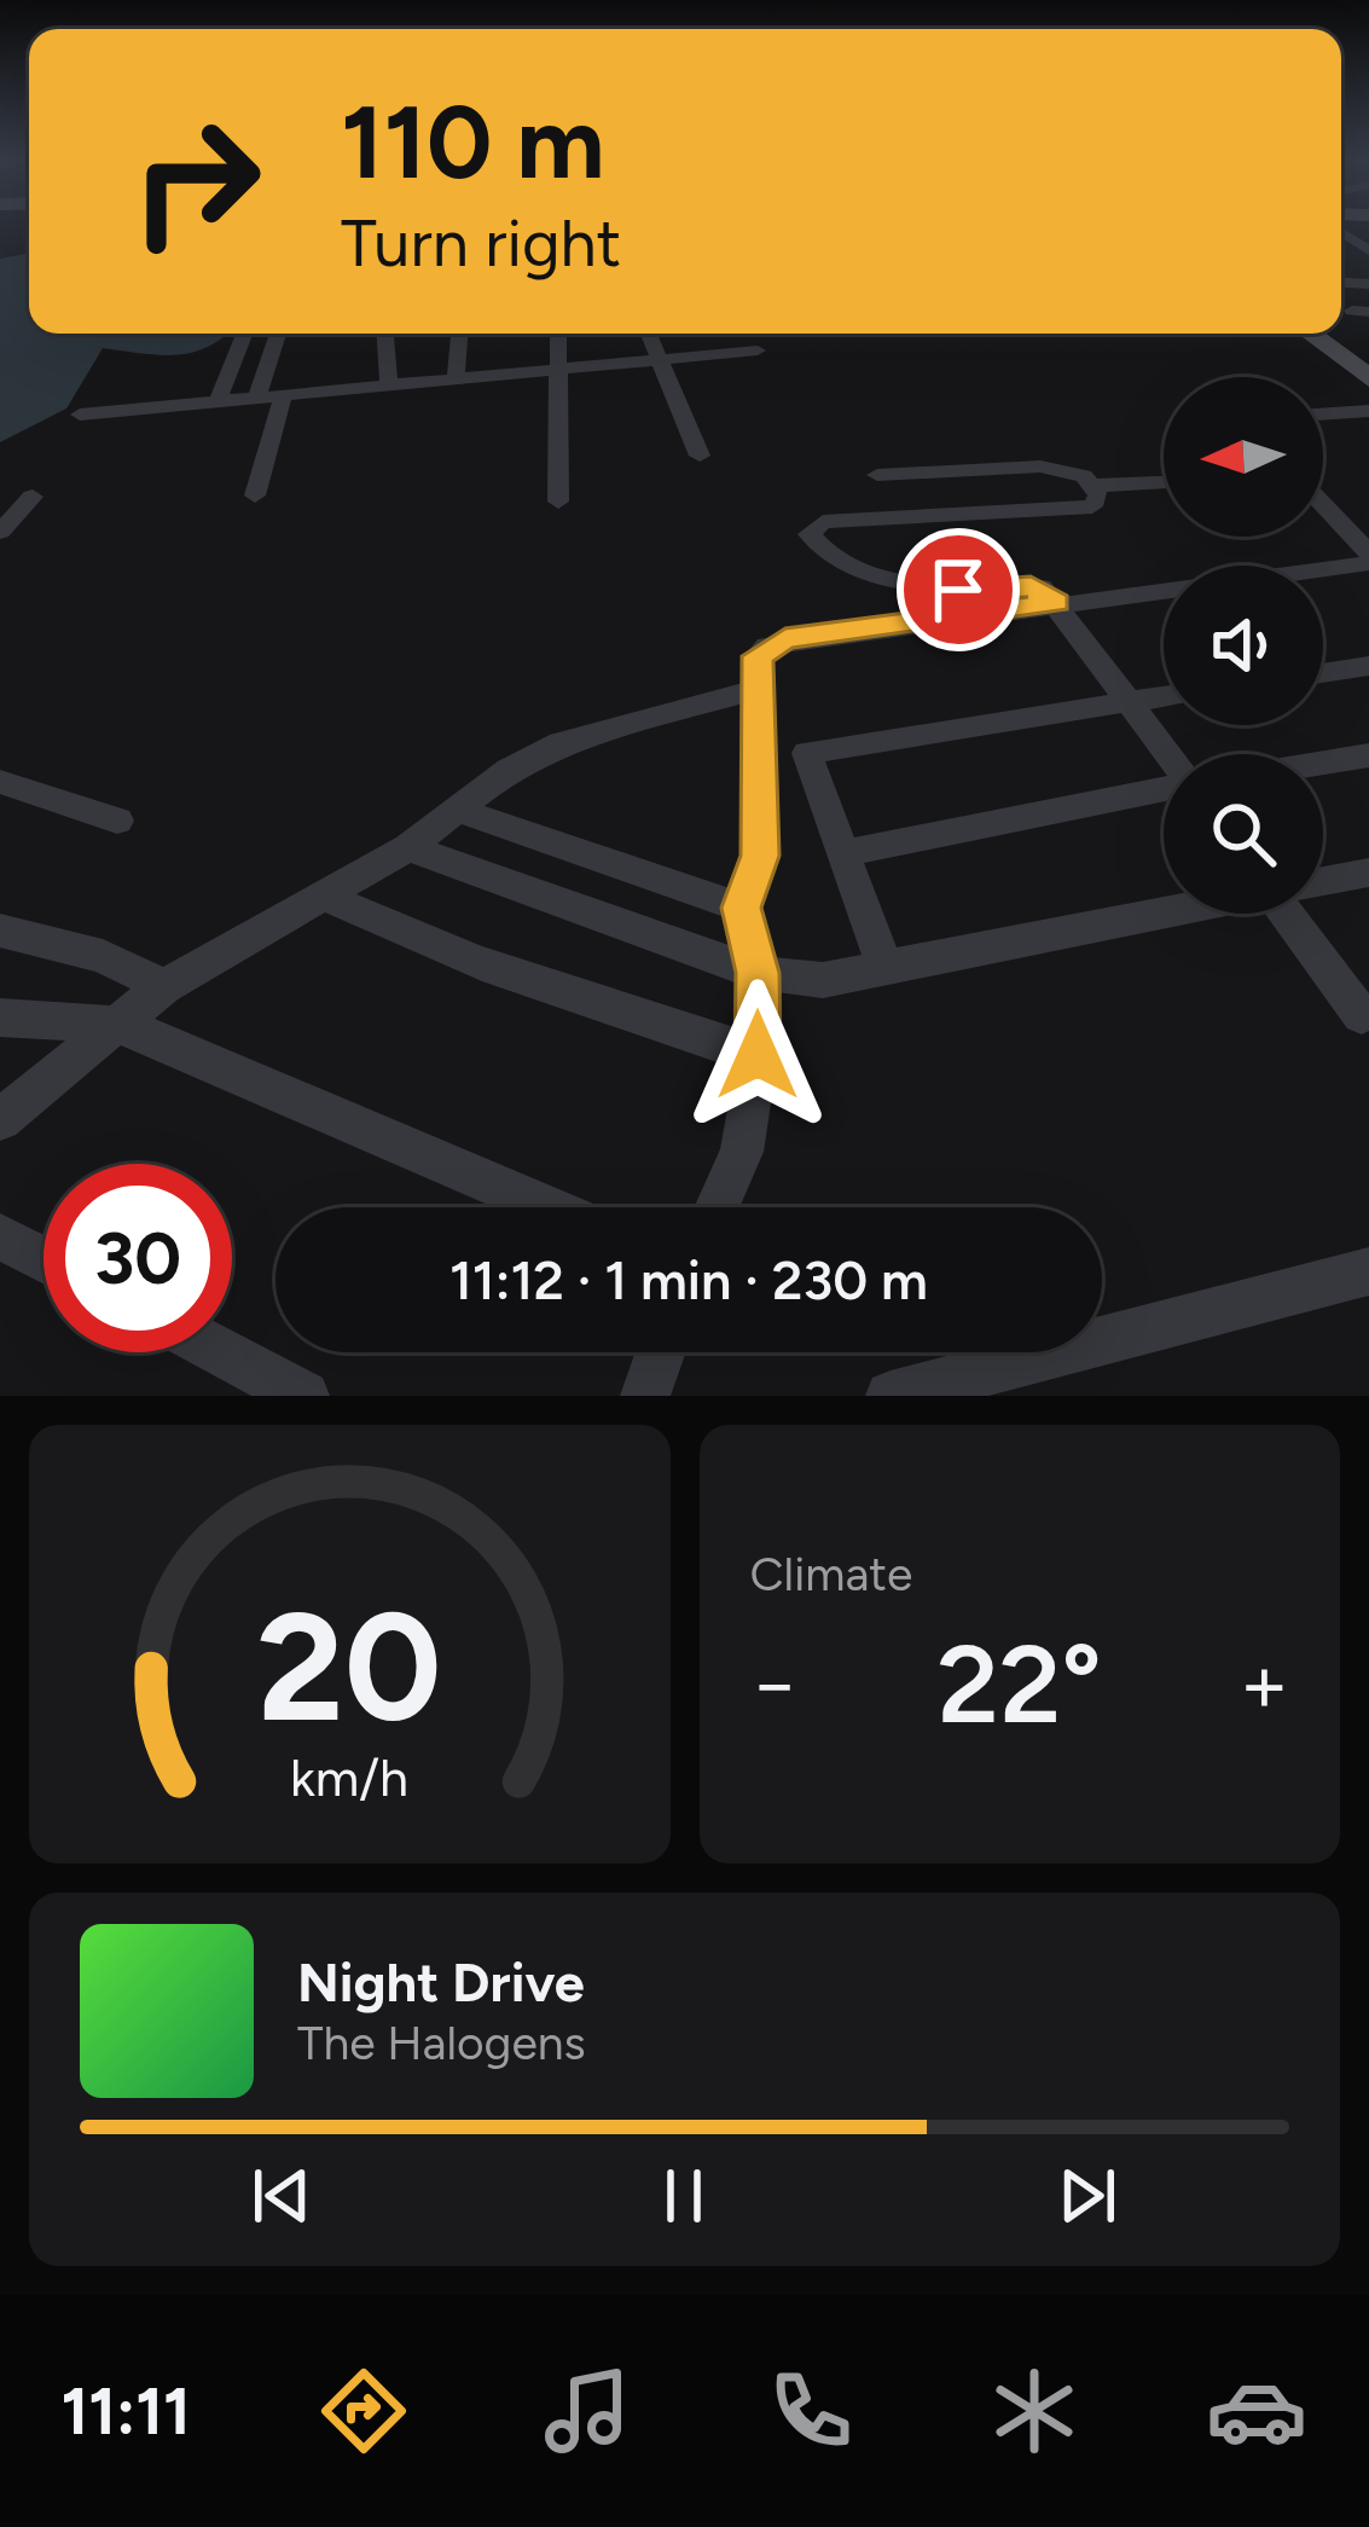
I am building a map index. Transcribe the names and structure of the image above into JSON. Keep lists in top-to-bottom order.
{
  "north": "left",
  "page": {
    "turn": ["110 m", "Turn right"],
    "limit": "30",
    "trip": "11:12 · 1 min · 230 m",
    "tile": "Climate",
    "heat": ["−", "22°", "+"],
    "song": ["Night Drive", "The Halogens"],
    "tabs": "11:11",
    "gauge": ["20", "km/h"]
  }
}
